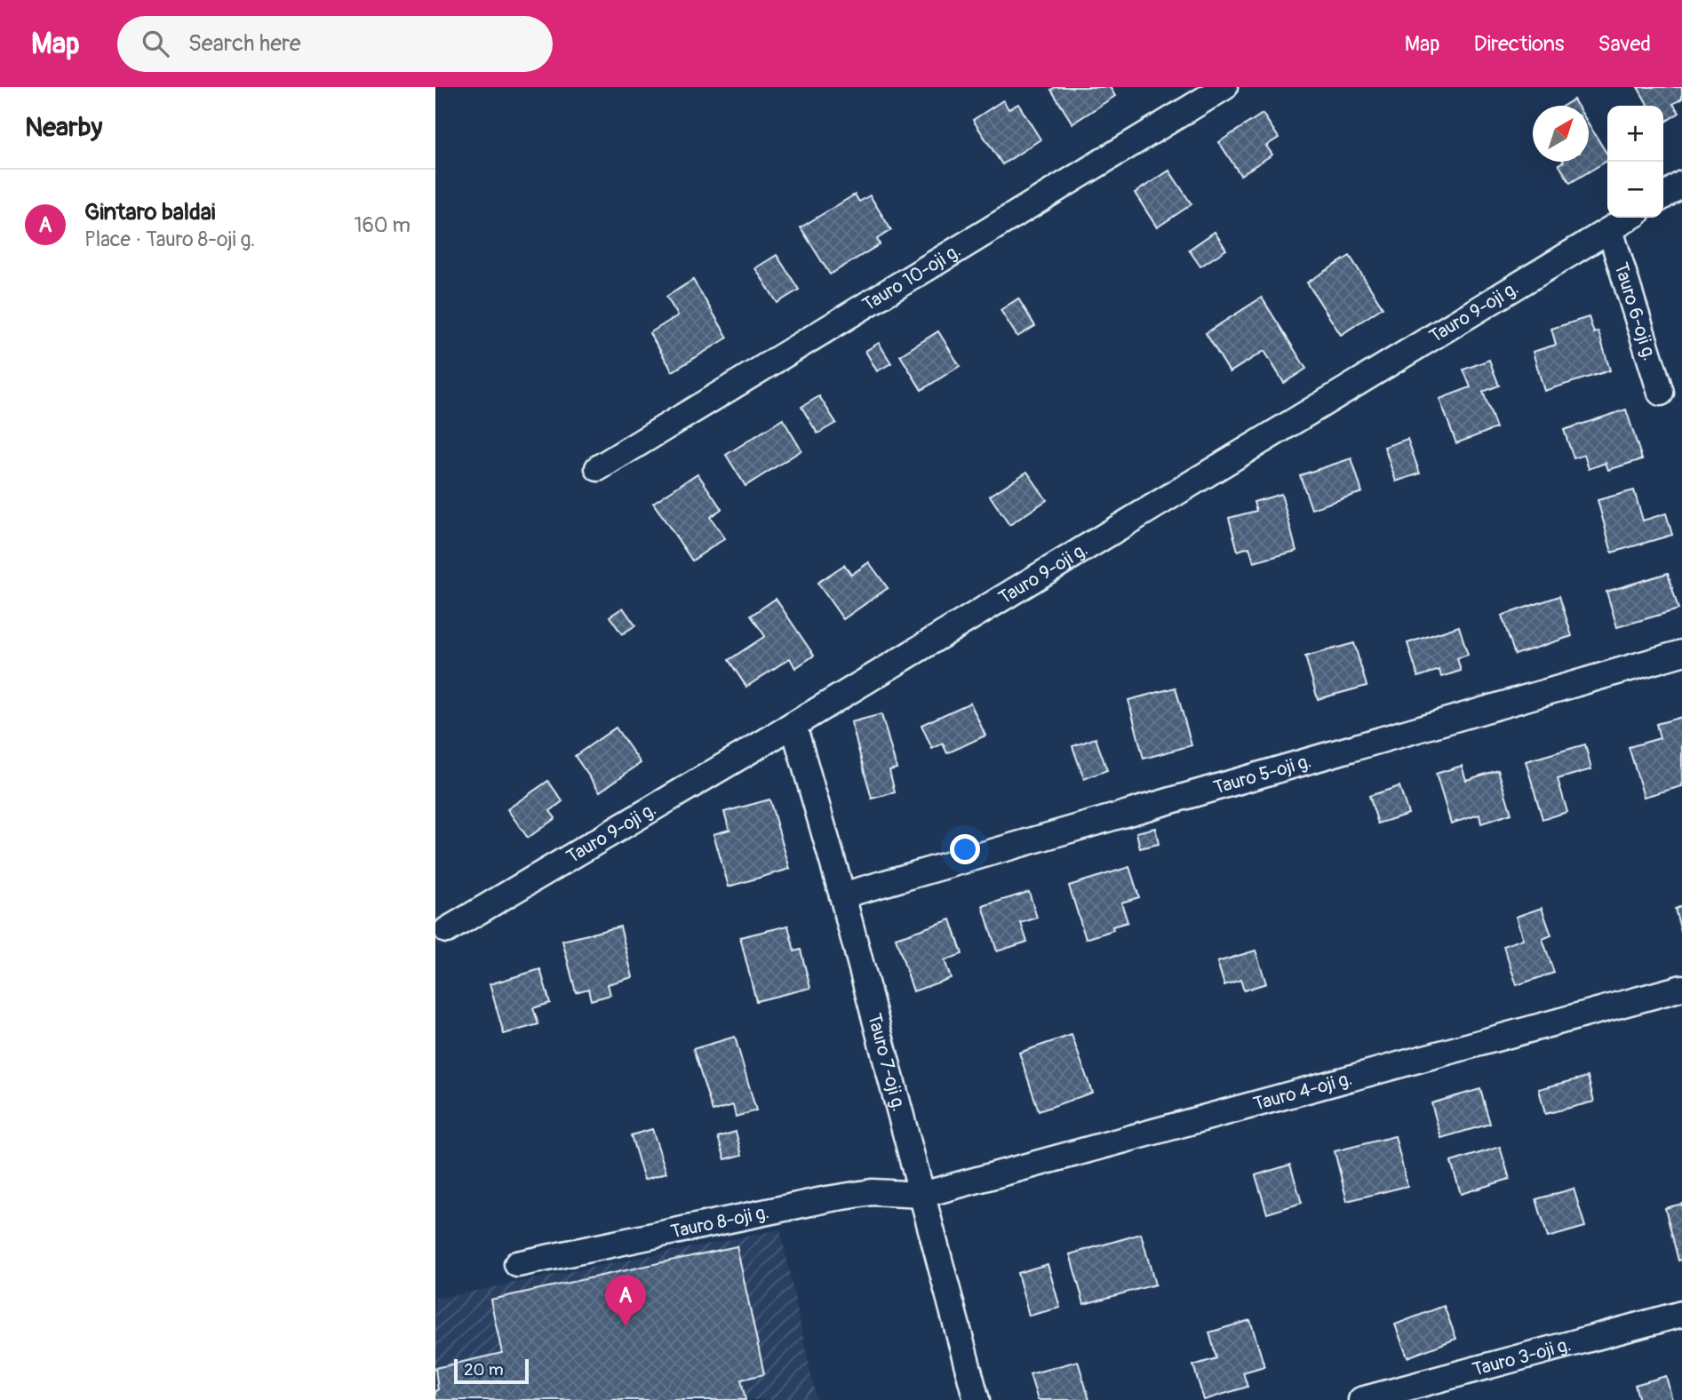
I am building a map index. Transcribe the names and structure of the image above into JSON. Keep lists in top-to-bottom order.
{
  "streets": {
    "street": [
      "Tauro 10-oji g.",
      "Tauro 6-oji g.",
      "Tauro 9-oji g.",
      "Tauro 5-oji g.",
      "Tauro 7-oji g.",
      "Tauro 4-oji g.",
      "Tauro 8-oji g.",
      "Tauro 3-oji g."
    ]
  },
  "crossings": [
    ["Tauro 6-oji g.", "Tauro 9-oji g."],
    ["Tauro 9-oji g.", "Tauro 7-oji g."],
    ["Tauro 5-oji g.", "Tauro 7-oji g."],
    ["Tauro 7-oji g.", "Tauro 4-oji g."],
    ["Tauro 7-oji g.", "Tauro 8-oji g."],
    ["Tauro 4-oji g.", "Tauro 8-oji g."]
  ],
  "scale_bar": "20 m",
  "north": "top right",
  "page": {
    "header": "Map",
    "search": "Search here",
    "nav": ["Map", "Directions", "Saved"],
    "heading": "Nearby",
    "map_buttons": ["+", "−"],
    "list": [
      {
        "mark": "A",
        "name": "Gintaro baldai",
        "note": "Place · Tauro 8-oji g.",
        "value": "160 m"
      }
    ],
    "pins": "A",
    "scale": "20 m"
  }
}
